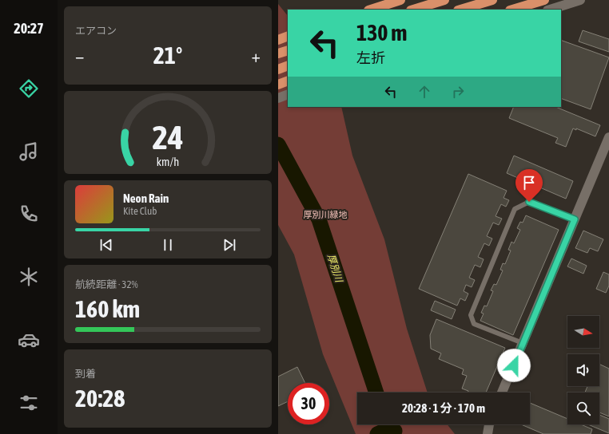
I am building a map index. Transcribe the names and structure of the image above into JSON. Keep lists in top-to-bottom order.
{
  "water": ["厚別川"],
  "parks": ["厚別川緑地"],
  "north": "right",
  "page": {
    "tabs": "20:27",
    "tile": [
      "エアコン",
      ["航続距離 · 32%", "160 km"],
      ["到着", "20:28"]
    ],
    "turn": ["130 m", "左折"],
    "heat": ["−", "21°", "+"],
    "song": ["Neon Rain", "Kite Club"],
    "limit": "30",
    "trip": "20:28 · 1 分 · 170 m",
    "gauge": ["24", "km/h"]
  }
}
